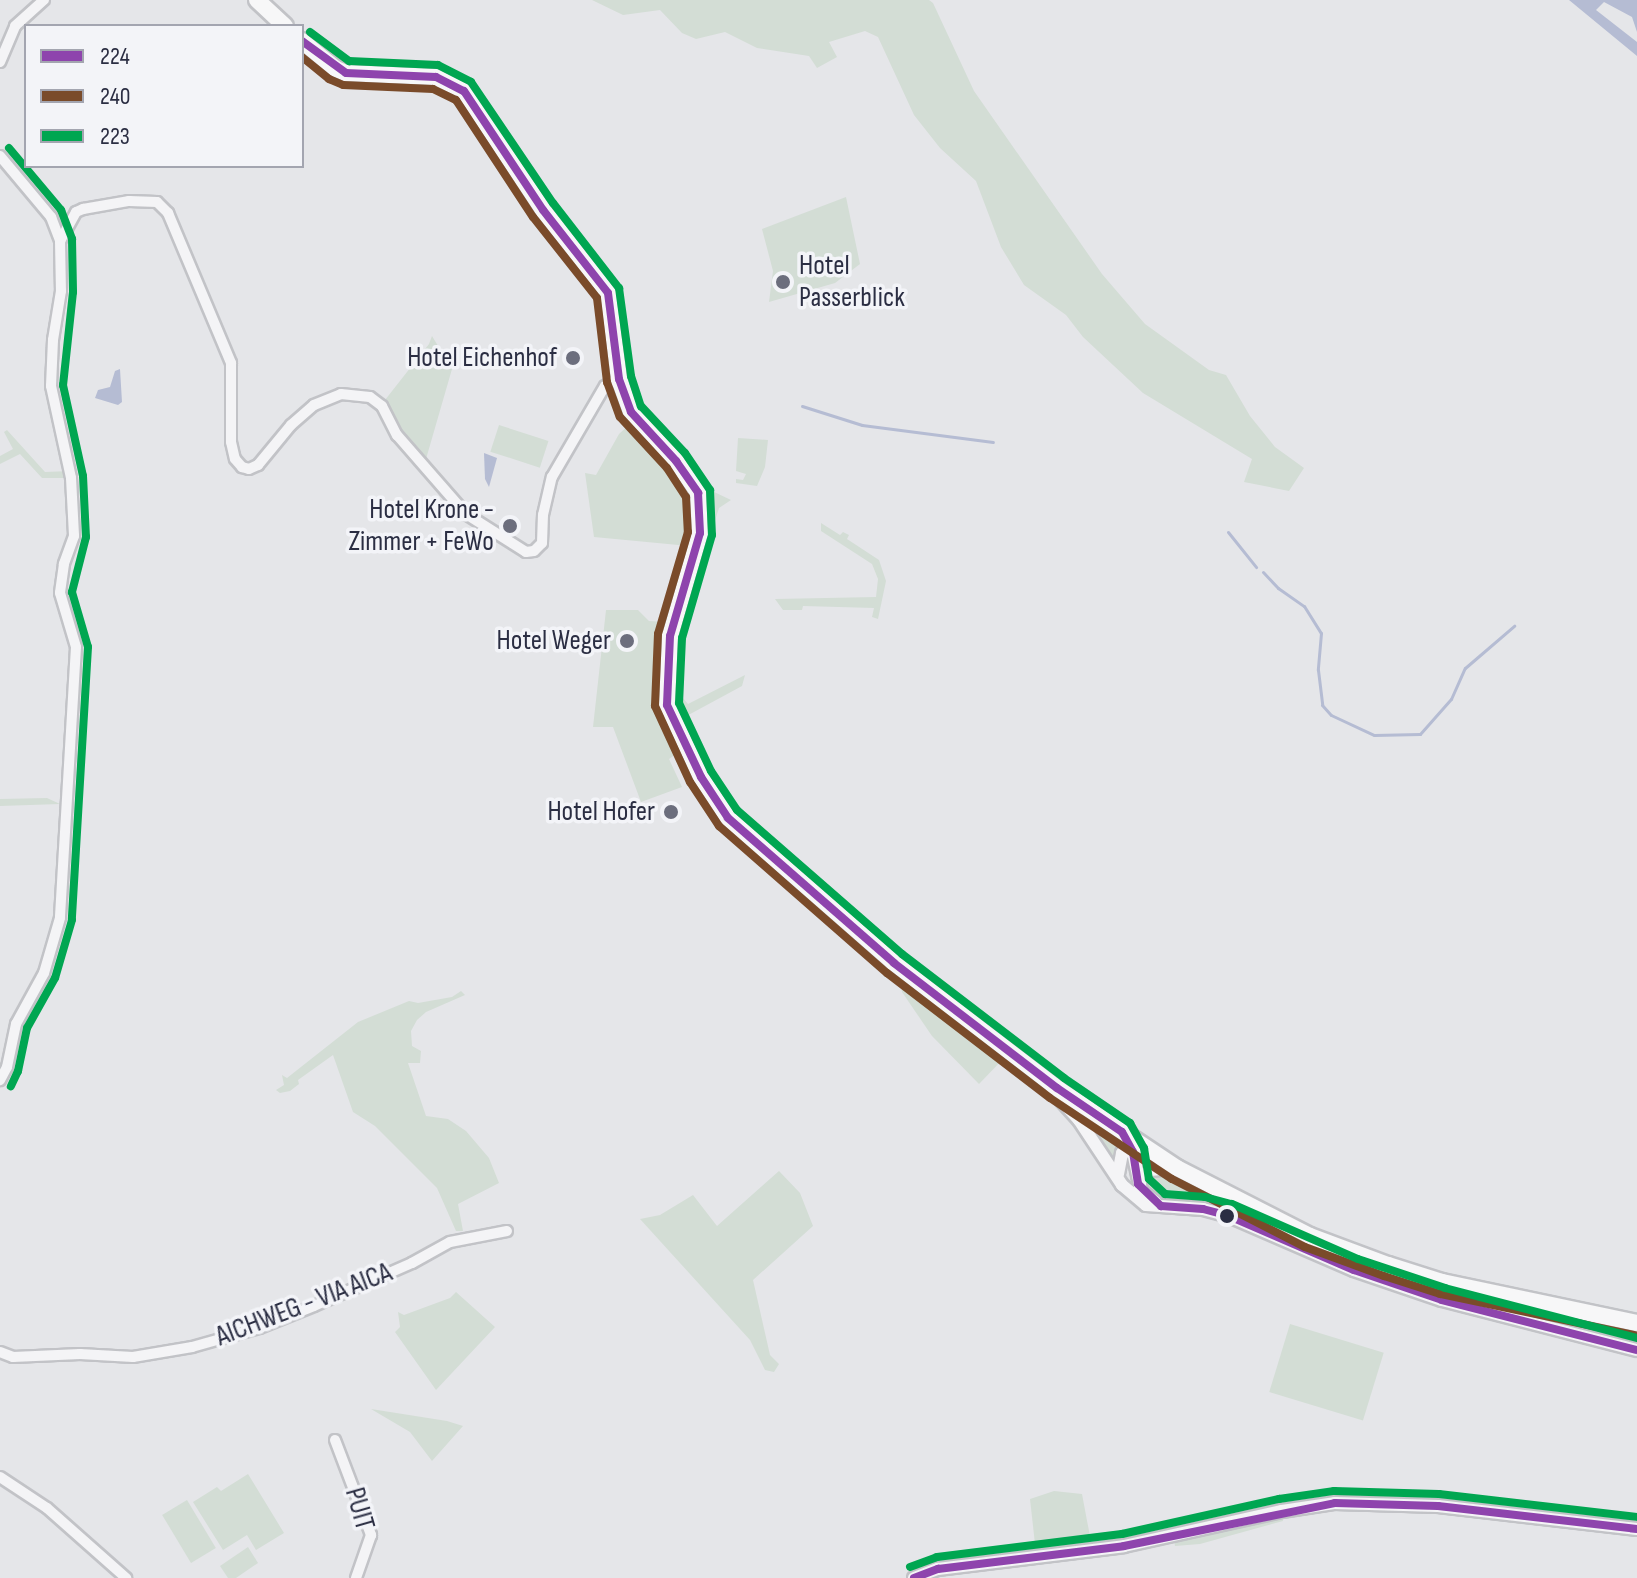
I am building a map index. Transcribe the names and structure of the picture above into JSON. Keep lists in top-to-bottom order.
{
  "streets": {
    "street": ["AICHWEG - VIA AICA", "PUIT"]
  },
  "places": [
    "Hotel Passerblick",
    "Hotel Eichenhof",
    "Hotel Krone - Zimmer + FeWo",
    "Hotel Weger",
    "Hotel Hofer"
  ],
  "lines": ["transit line 223", "transit line 224", "transit line 240"],
  "legend": ["224", "240", "223"]
}
